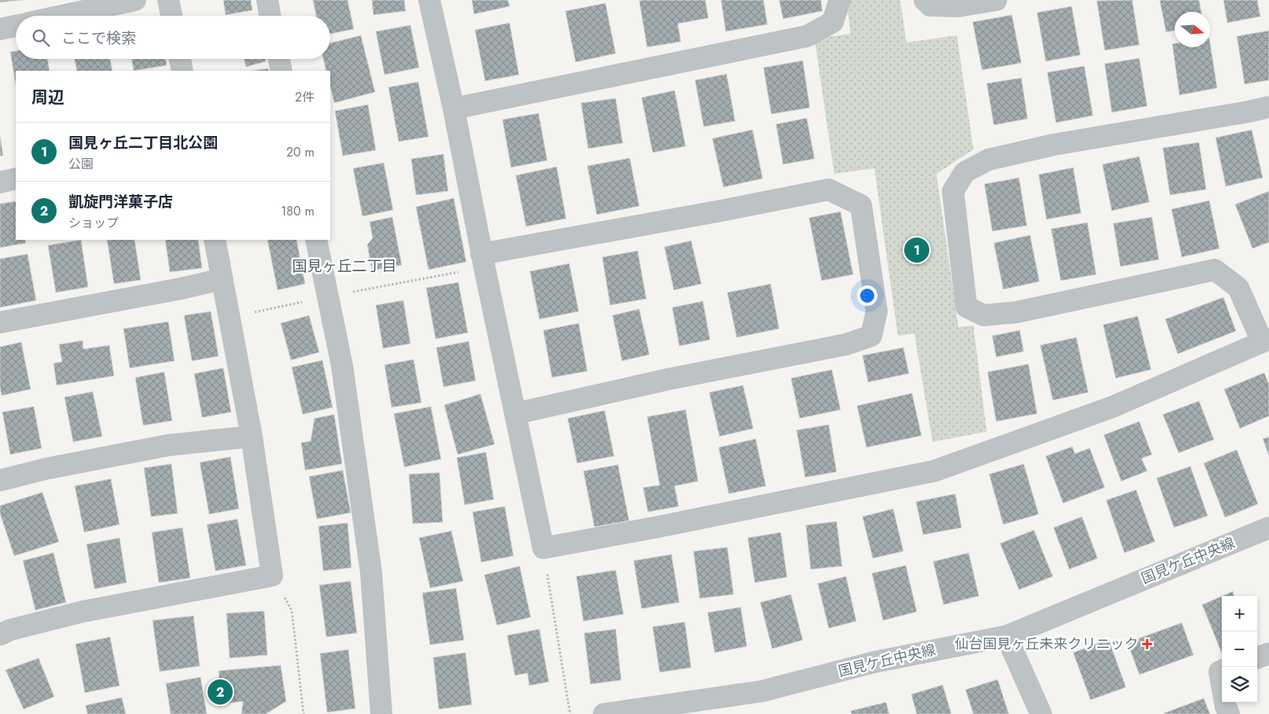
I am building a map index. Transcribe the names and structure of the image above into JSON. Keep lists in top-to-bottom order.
{
  "streets": {
    "street": ["国見ケ丘中央線"]
  },
  "districts": ["国見ヶ丘二丁目"],
  "places": {
    "health": ["仙台国見ヶ丘未来クリニック"]
  },
  "north": "right",
  "page": {
    "search": "ここで検索",
    "heading": ["周辺", "2件"],
    "list": [
      {
        "mark": "1",
        "name": "国見ヶ丘二丁目北公園",
        "note": "公園",
        "value": "20 m"
      },
      {
        "mark": "2",
        "name": "凱旋門洋菓子店",
        "note": "ショップ",
        "value": "180 m"
      }
    ],
    "pins": ["1", "2"],
    "map_buttons": ["+", "−"]
  }
}
